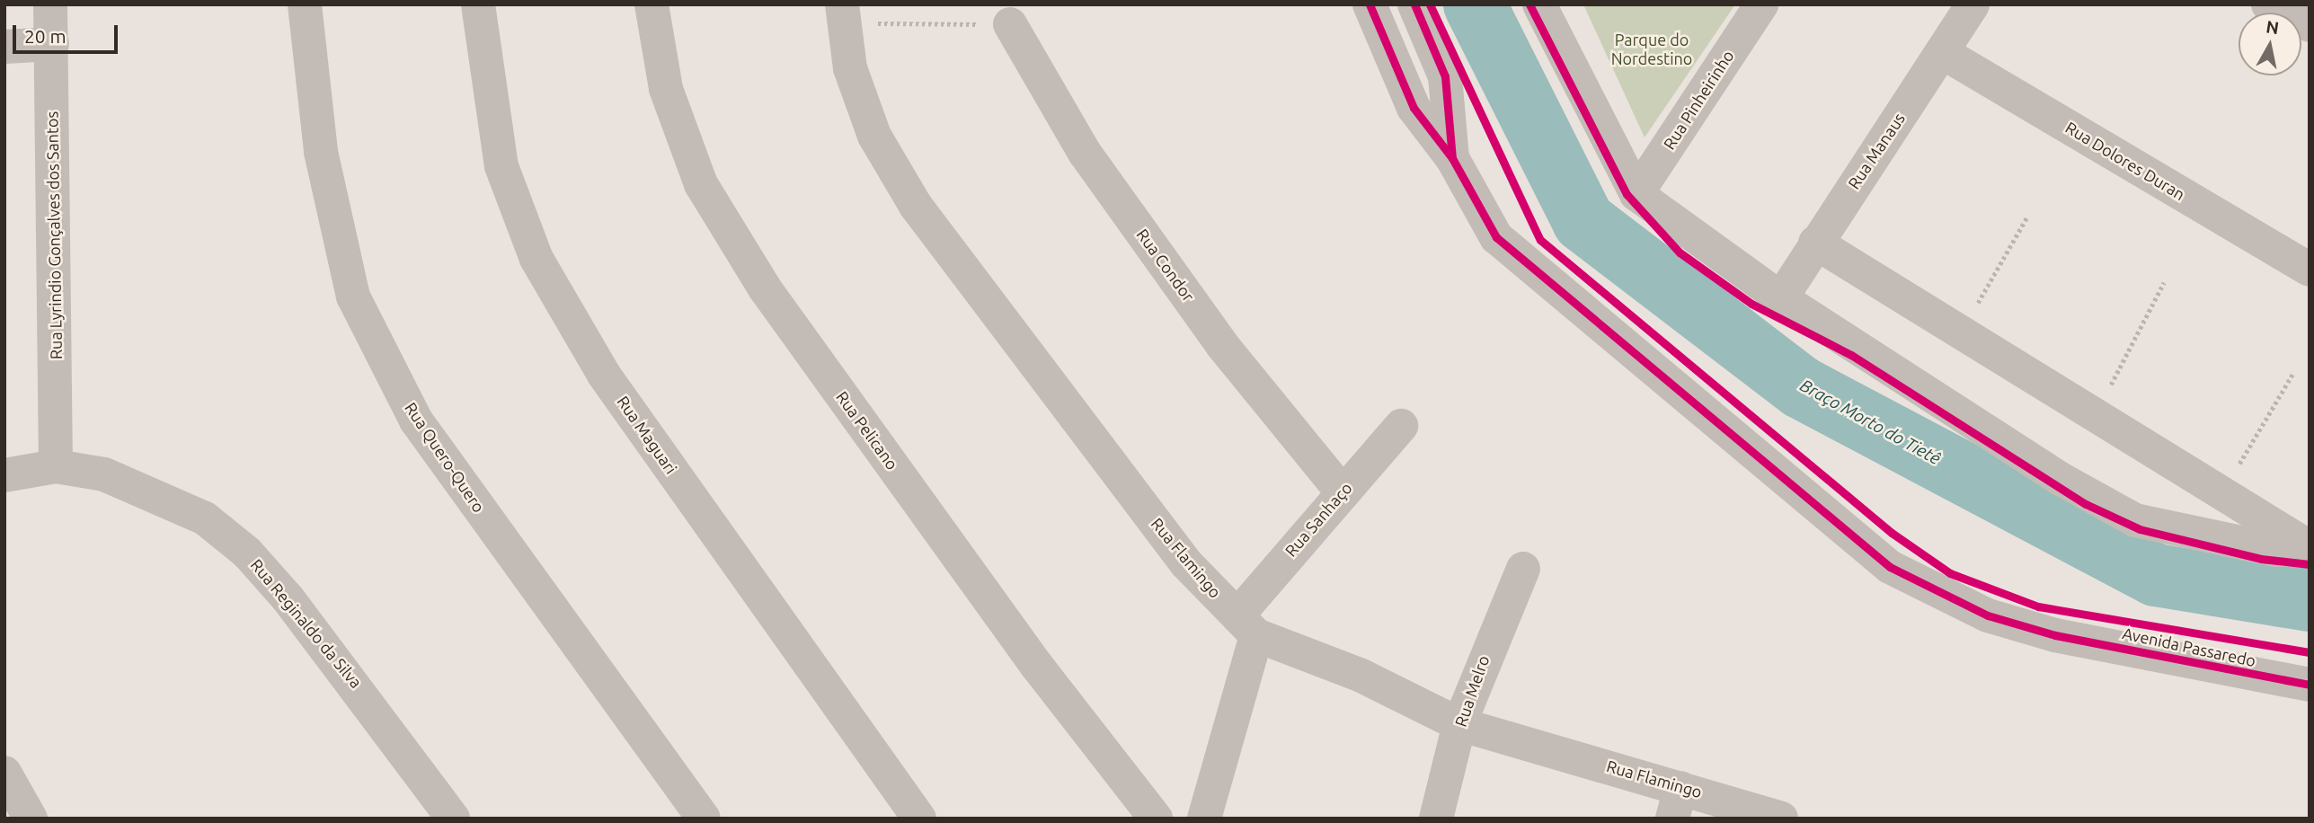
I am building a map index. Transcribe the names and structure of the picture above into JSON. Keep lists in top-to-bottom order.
{
  "streets": {
    "street": [
      "Rua Pinheirinho",
      "Rua Manaus",
      "Rua Dolores Duran",
      "Rua Lyrindio Gonçalves dos Santos",
      "Rua Condor",
      "Rua Pelicano",
      "Rua Maguari",
      "Rua Quero-Quero",
      "Rua Sanhaço",
      "Rua Flamingo",
      "Rua Reginaldo da Silva",
      "Avenida Passaredo",
      "Rua Melro"
    ]
  },
  "crossings": [
    ["Rua Manaus", "Rua Dolores Duran"],
    ["Rua Lyrindio Gonçalves dos Santos", "Rua Reginaldo da Silva"],
    ["Rua Condor", "Rua Sanhaço"],
    ["Rua Sanhaço", "Rua Flamingo"],
    ["Rua Flamingo", "Rua Melro"]
  ],
  "water": ["Braço Morto do Tietê"],
  "parks": ["Parque do Nordestino"],
  "scale_bar": "20 m",
  "north": "top"
}
